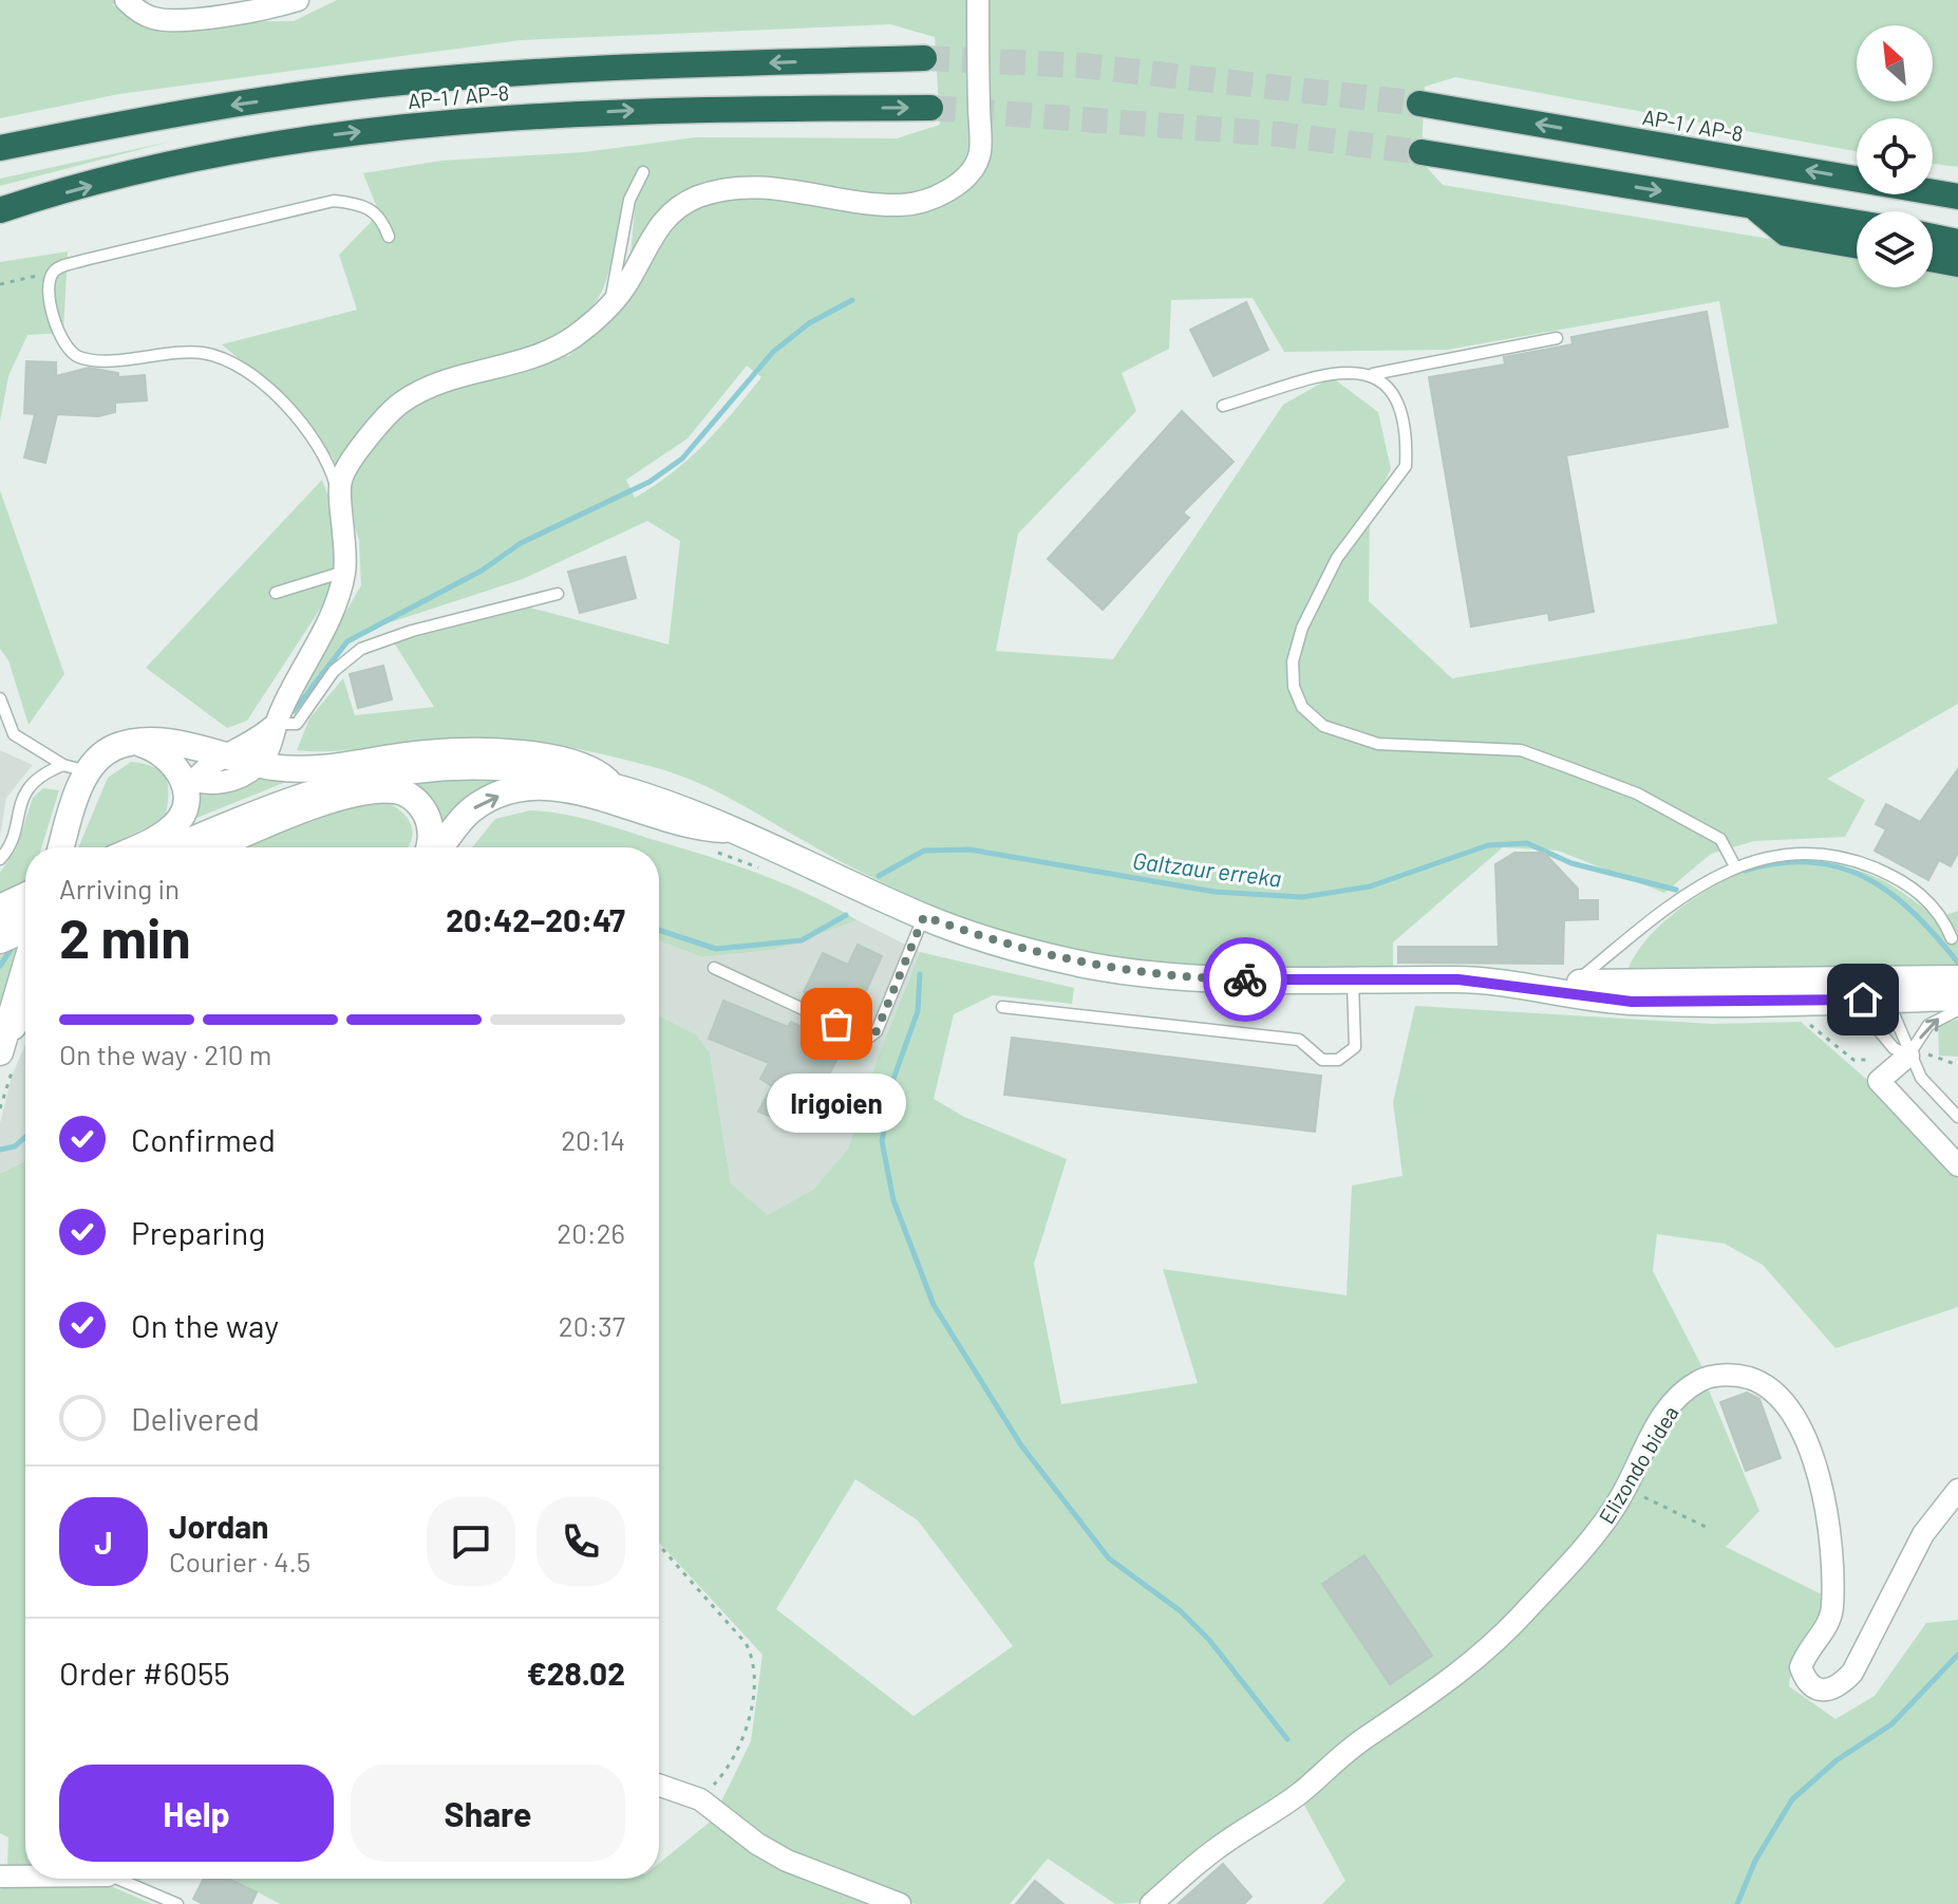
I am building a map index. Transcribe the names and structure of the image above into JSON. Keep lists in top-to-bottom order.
{
  "streets": {
    "highway": ["AP-1 / AP-8"],
    "street": ["Elizondo bidea"]
  },
  "water": ["Galtzaur erreka"],
  "places": ["Irigoien"],
  "north": "top left",
  "page": {
    "heading": ["2 min", "Arriving in", "20:42–20:47"],
    "panel": [
      "Jordan",
      "Courier · 4.5",
      "Order #6055",
      "€28.02"
    ],
    "bar": "On the way · 210 m",
    "bubble": "Irigoien",
    "list": [
      ["Confirmed", "20:14"],
      ["Preparing", "20:26"],
      ["On the way", "20:37"],
      "Delivered"
    ],
    "round": "J",
    "buttons": ["Help", "Share"]
  }
}
